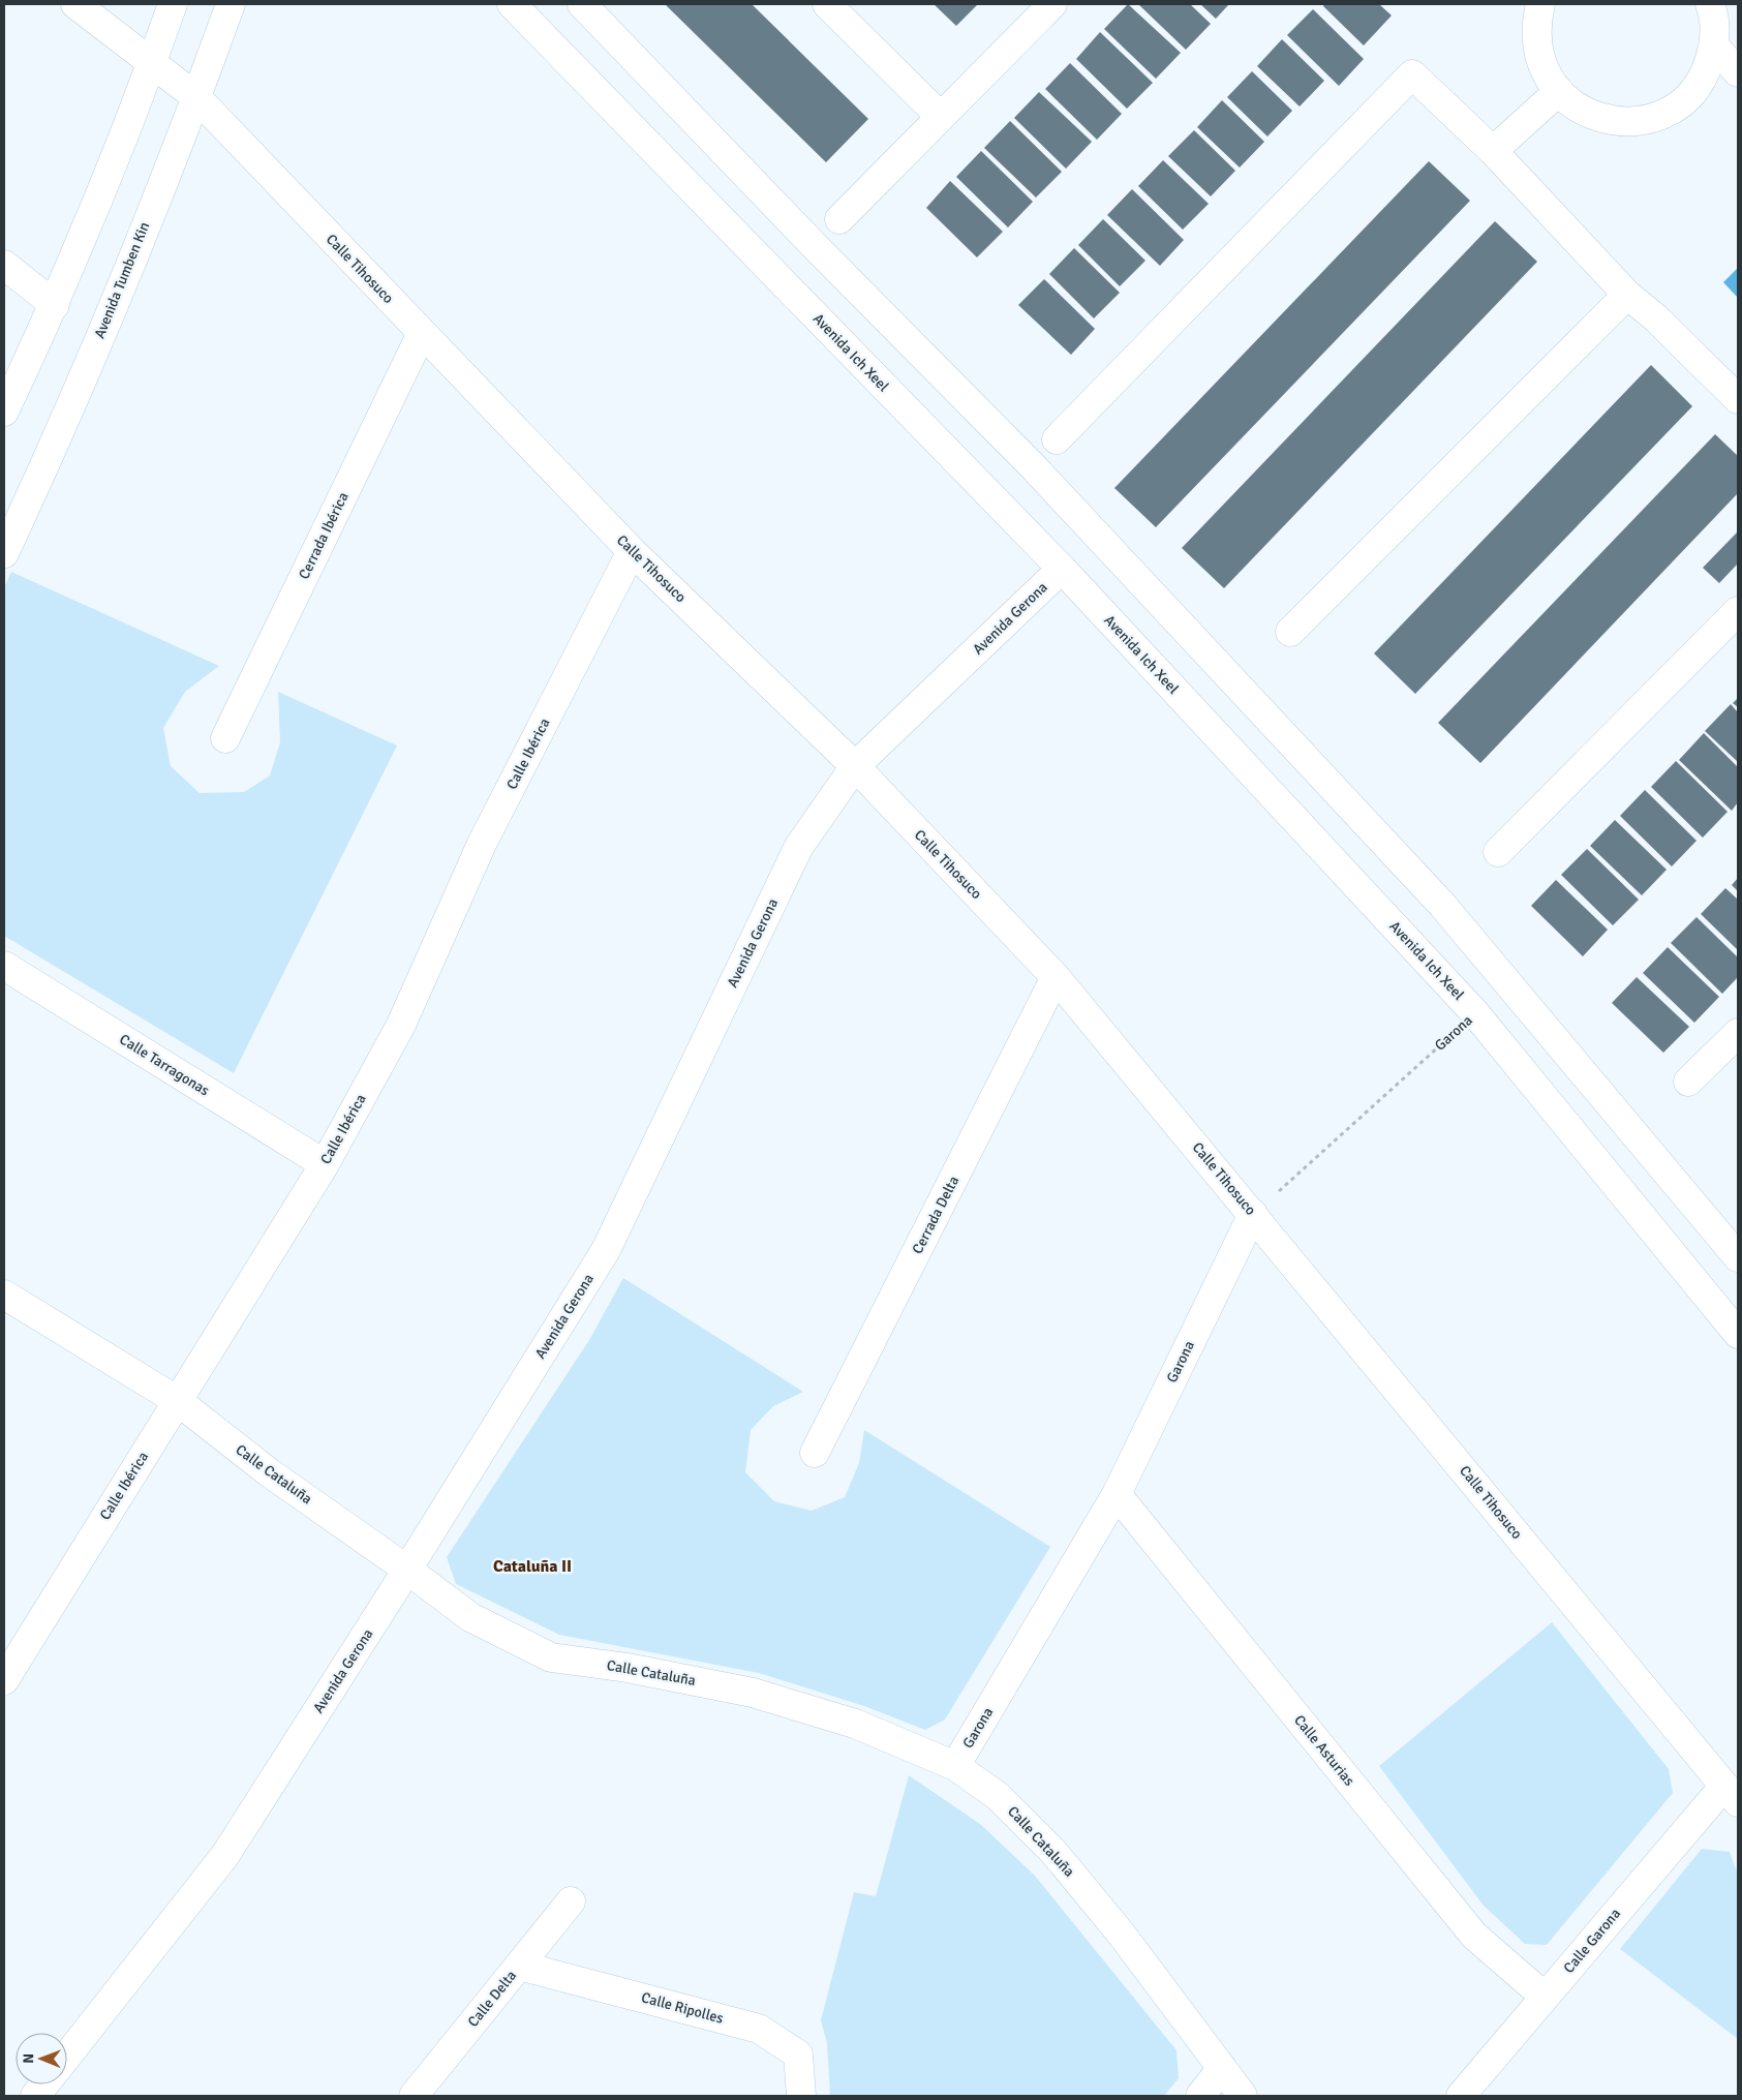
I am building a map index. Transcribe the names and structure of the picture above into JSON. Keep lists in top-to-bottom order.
{
  "streets": {
    "street": [
      "Calle Tihosuco",
      "Avenida Tumben Kin",
      "Avenida Ich Xeel",
      "Cerrada Ibérica",
      "Avenida Gerona",
      "Calle Ibérica",
      "Garona",
      "Calle Tarragonas",
      "Cerrada Delta",
      "Calle Cataluña",
      "Calle Asturias",
      "Calle Garona",
      "Calle Delta",
      "Calle Ripolles"
    ]
  },
  "crossings": [
    ["Calle Tihosuco", "Avenida Tumben Kin"],
    ["Calle Tihosuco", "Cerrada Ibérica"],
    ["Calle Tihosuco", "Avenida Gerona"],
    ["Calle Tihosuco", "Calle Ibérica"],
    ["Calle Tihosuco", "Garona"],
    ["Calle Tihosuco", "Cerrada Delta"],
    ["Calle Tihosuco", "Calle Garona"],
    ["Avenida Ich Xeel", "Avenida Gerona"],
    ["Avenida Ich Xeel", "Garona"],
    ["Avenida Gerona", "Calle Cataluña"],
    ["Calle Ibérica", "Calle Tarragonas"],
    ["Calle Ibérica", "Calle Cataluña"],
    ["Garona", "Calle Cataluña"],
    ["Garona", "Calle Asturias"],
    ["Calle Asturias", "Calle Garona"],
    ["Calle Delta", "Calle Ripolles"]
  ],
  "districts": ["Cataluña II"],
  "north": "left"
}
